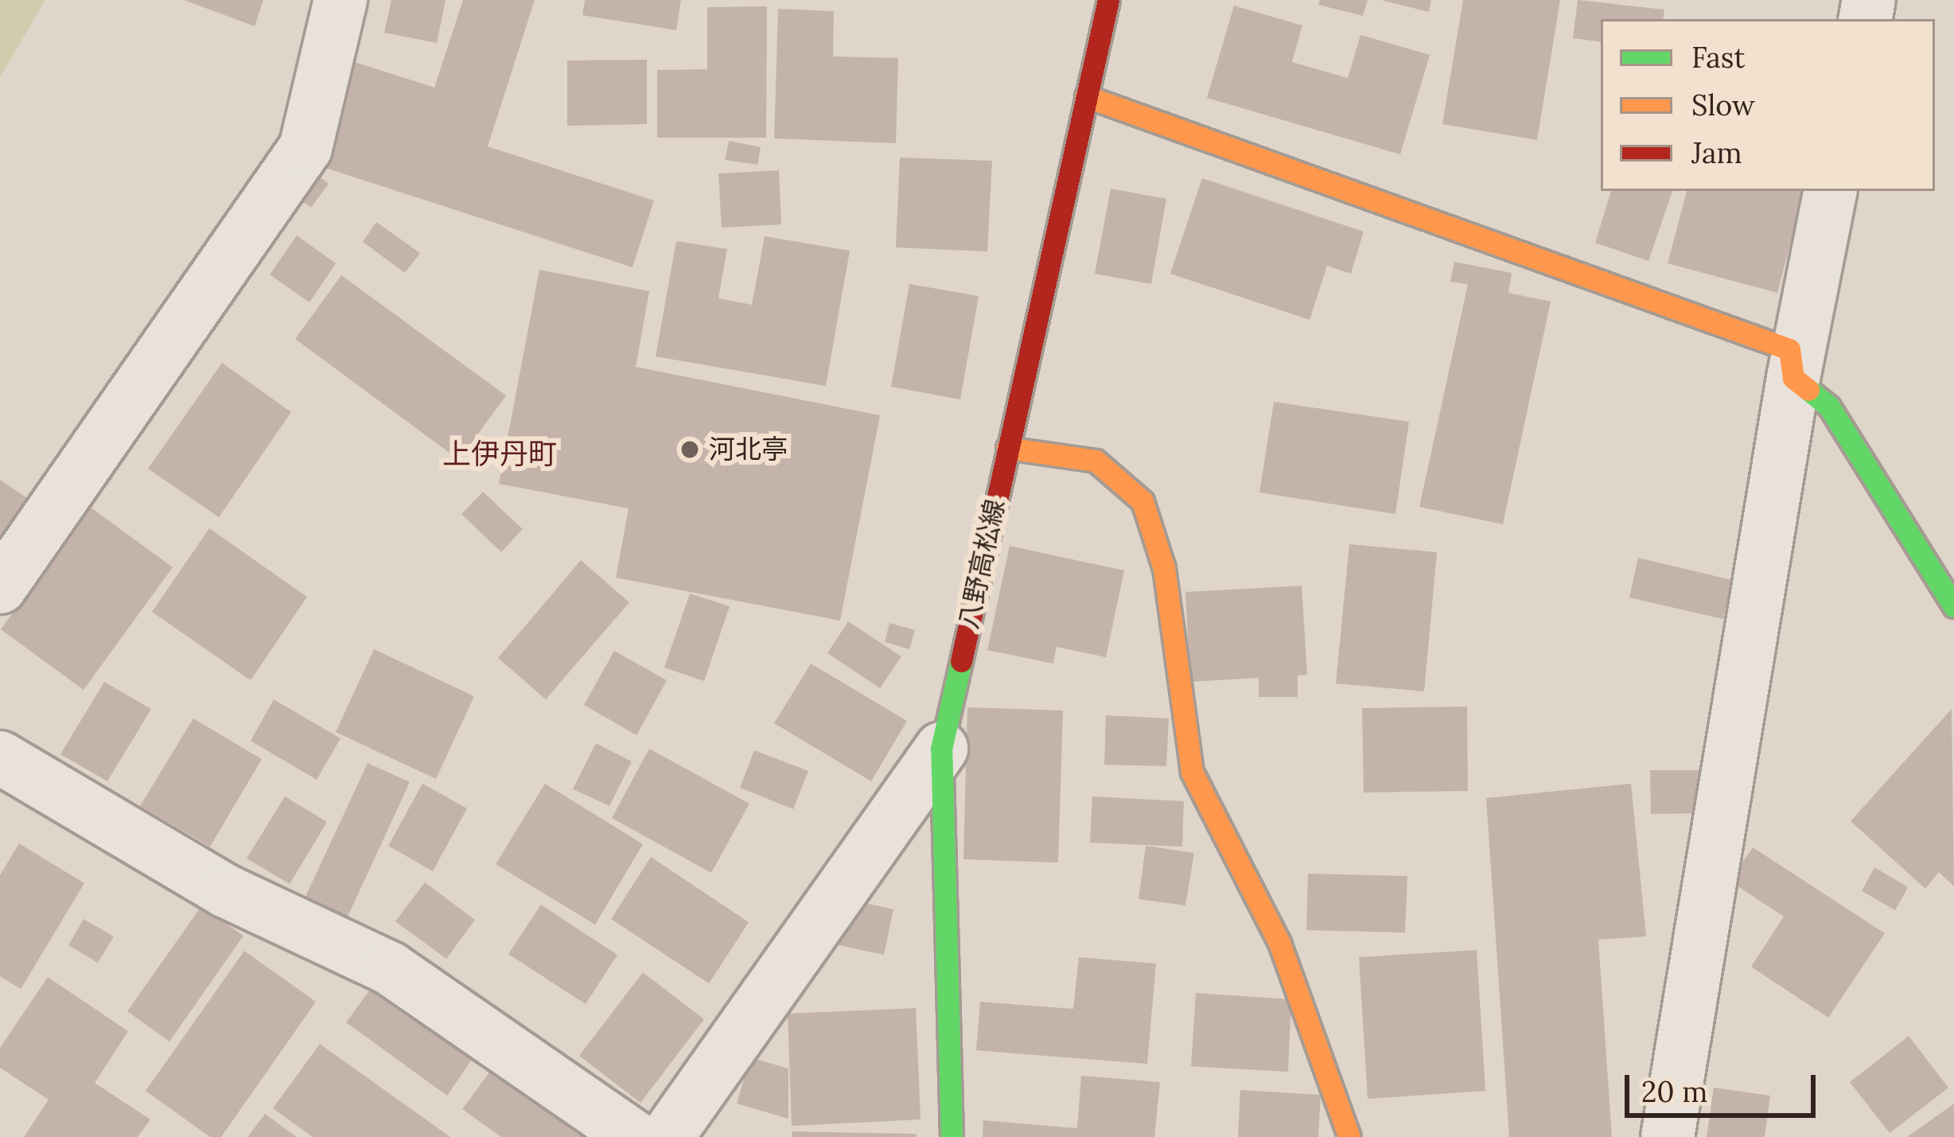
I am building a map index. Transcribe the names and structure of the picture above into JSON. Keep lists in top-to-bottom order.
{
  "streets": {
    "street": ["八野高松線"]
  },
  "districts": ["上伊丹町"],
  "places": ["河北亭"],
  "legend": ["Fast", "Slow", "Jam"],
  "scale_bar": "20 m"
}
